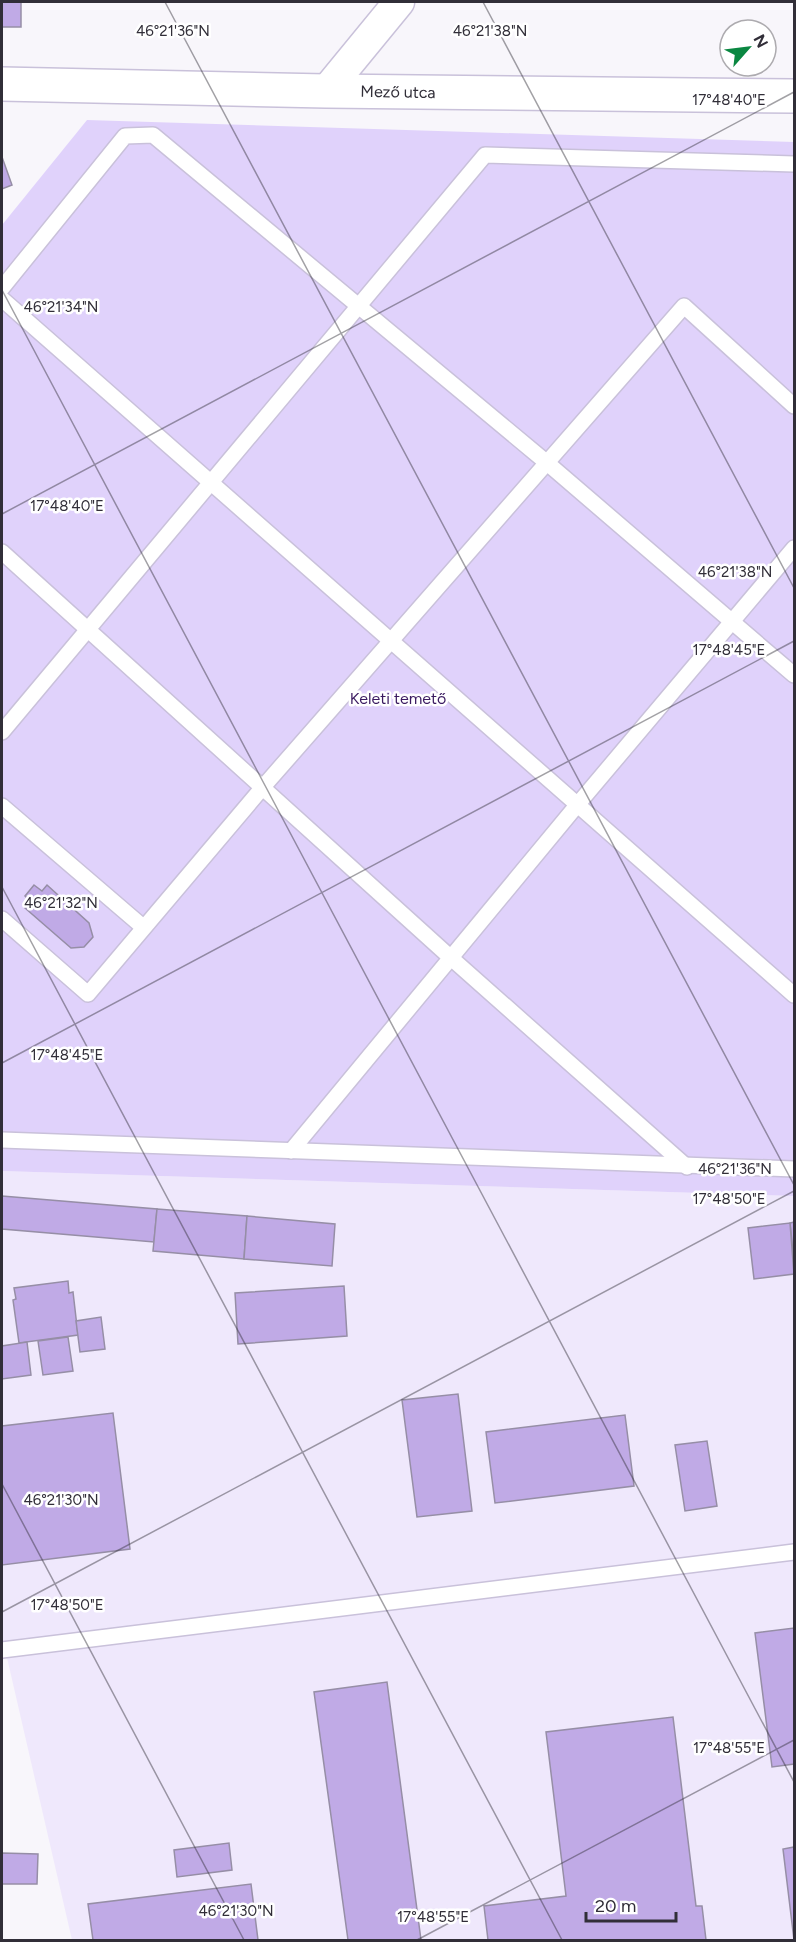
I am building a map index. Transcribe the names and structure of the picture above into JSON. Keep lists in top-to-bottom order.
{
  "streets": {
    "street": ["Mező utca"]
  },
  "parks": ["Keleti temető"],
  "scale_bar": "20 m",
  "north": "top right",
  "coordinates": [
    "46°21'36\"N",
    "46°21'38\"N",
    "17°48'40\"E",
    "46°21'34\"N",
    "17°48'45\"E",
    "46°21'32\"N",
    "17°48'50\"E",
    "46°21'30\"N",
    "17°48'55\"E"
  ]
}
